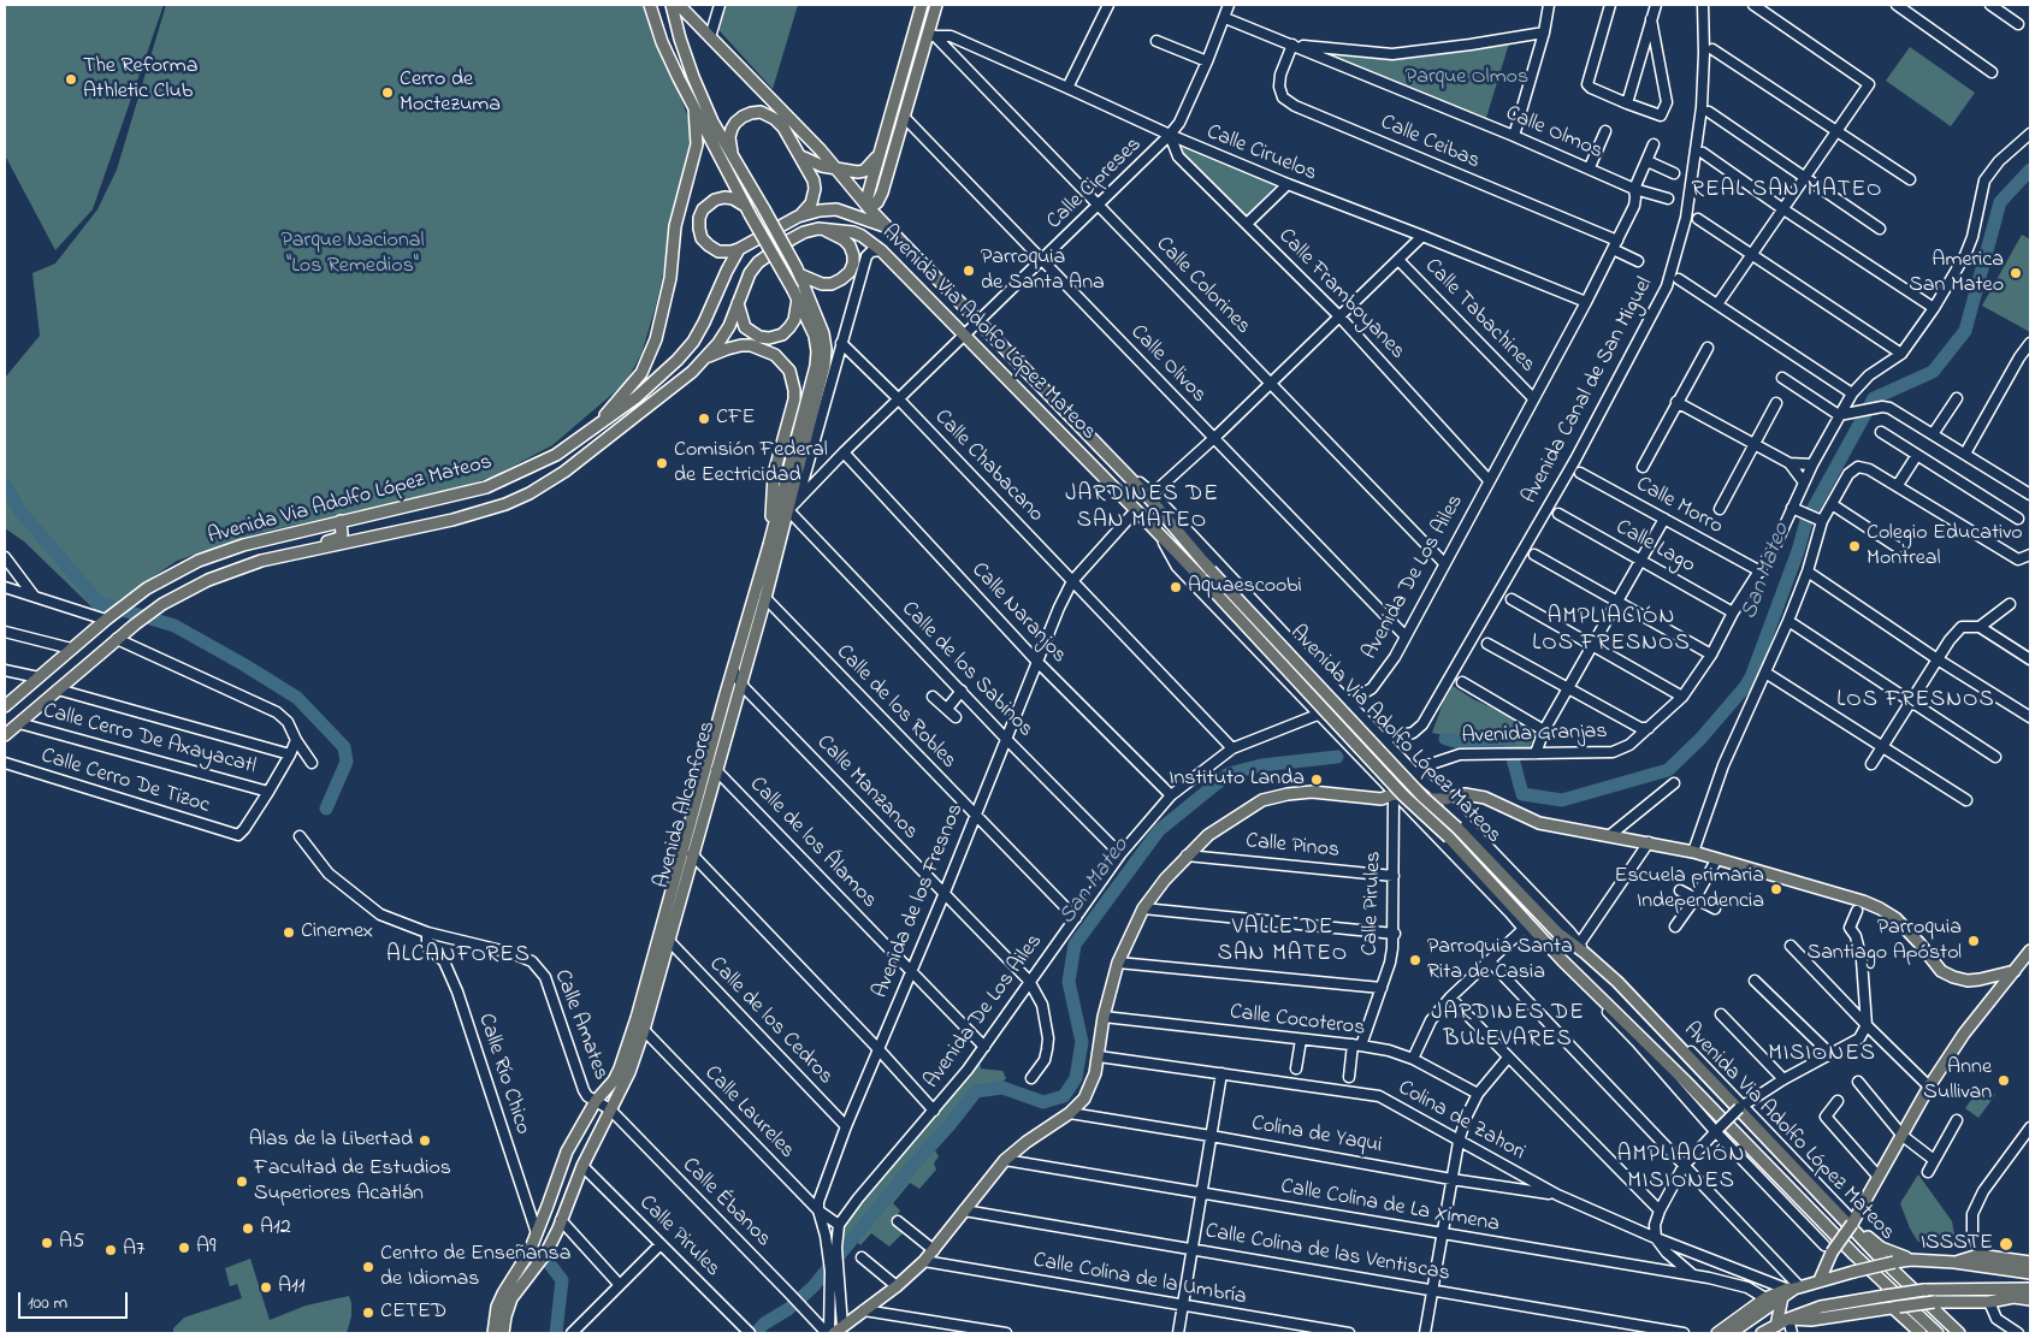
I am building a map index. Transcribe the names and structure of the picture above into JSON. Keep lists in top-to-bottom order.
{
  "streets": {
    "main road": ["Avenida Via Adolfo López Mateos", "Avenida Alcanfores"],
    "street": [
      "Calle Olmos",
      "Calle Ceibas",
      "Calle Ciruelos",
      "Calle Cipreses",
      "Calle Colorines",
      "Calle Framboyanes",
      "Calle Tabachines",
      "Calle Olivos",
      "Avenida Canal de San Miguel",
      "Calle Chabacano",
      "Calle Morro",
      "Calle Lago",
      "Avenida De Los Ailes",
      "Calle Naranjos",
      "Calle de los Sabinos",
      "Calle de los Robles",
      "Avenida Granjas",
      "Calle Cerro De Axayacatl",
      "Calle Cerro De Tizoc",
      "Calle Manzanos",
      "Calle de los Álamos",
      "Calle Pinos",
      "Avenida de los Fresnos",
      "Calle Pirules",
      "Calle de los Cedros",
      "Calle Cocoteros",
      "Calle Amates",
      "Calle Río Chico",
      "Calle Laureles",
      "Colina de Zahori",
      "Colina de Yaqui",
      "Calle Ébanos",
      "Calle Colina de La Ximena",
      "Calle Colina de las Ventiscas",
      "Calle Colina de la Umbría"
    ]
  },
  "crossings": [
    ["Calle Olmos", "Calle Ceibas"],
    ["Calle Olmos", "Calle Cipreses"],
    ["Calle Olmos", "Avenida De Los Ailes"],
    ["Calle Ceibas", "Avenida De Los Ailes"],
    ["Calle Ciruelos", "Calle Cipreses"],
    ["Calle Ciruelos", "Calle Colorines"],
    ["Calle Ciruelos", "Calle Framboyanes"],
    ["Calle Ciruelos", "Avenida De Los Ailes"],
    ["Calle Cipreses", "Calle Colorines"],
    ["Calle Cipreses", "Calle Framboyanes"],
    ["Calle Cipreses", "Avenida Via Adolfo López Mateos"],
    ["Calle Cipreses", "Calle Olivos"],
    ["Calle Cipreses", "Calle Chabacano"],
    ["Calle Cipreses", "Calle Naranjos"],
    ["Calle Cipreses", "Calle de los Sabinos"],
    ["Calle Cipreses", "Avenida Alcanfores"],
    ["Calle Colorines", "Avenida De Los Ailes"],
    ["Calle Framboyanes", "Avenida De Los Ailes"],
    ["Calle Tabachines", "Avenida De Los Ailes"],
    ["Avenida Via Adolfo López Mateos", "Calle Cerro De Axayacatl"],
    ["Avenida Via Adolfo López Mateos", "Avenida de los Fresnos"],
    ["Calle Olivos", "Avenida De Los Ailes"],
    ["Calle Chabacano", "Avenida De Los Ailes"],
    ["Calle Chabacano", "Avenida de los Fresnos"],
    ["Calle Morro", "Avenida Granjas"],
    ["Calle Lago", "Avenida Granjas"],
    ["Avenida De Los Ailes", "Calle Naranjos"],
    ["Avenida De Los Ailes", "Calle de los Sabinos"],
    ["Avenida De Los Ailes", "Calle de los Robles"],
    ["Avenida De Los Ailes", "Calle Manzanos"],
    ["Avenida De Los Ailes", "Calle de los Álamos"],
    ["Avenida De Los Ailes", "Calle Laureles"],
    ["Calle Naranjos", "Avenida de los Fresnos"],
    ["Calle de los Sabinos", "Avenida Alcanfores"],
    ["Calle de los Sabinos", "Avenida de los Fresnos"],
    ["Calle de los Robles", "Avenida Alcanfores"],
    ["Calle de los Robles", "Avenida de los Fresnos"],
    ["Avenida Granjas", "Calle Pirules"],
    ["Calle Cerro De Axayacatl", "Calle Cerro De Tizoc"],
    ["Calle Manzanos", "Avenida Alcanfores"],
    ["Calle Manzanos", "Avenida de los Fresnos"],
    ["Avenida Alcanfores", "Calle de los Álamos"],
    ["Avenida Alcanfores", "Calle Pirules"],
    ["Avenida Alcanfores", "Calle de los Cedros"],
    ["Avenida Alcanfores", "Calle Amates"],
    ["Avenida Alcanfores", "Calle Río Chico"],
    ["Avenida Alcanfores", "Calle Laureles"],
    ["Avenida Alcanfores", "Calle Ébanos"],
    ["Calle de los Álamos", "Avenida de los Fresnos"],
    ["Calle Pinos", "Calle Pirules"],
    ["Avenida de los Fresnos", "Calle de los Cedros"],
    ["Avenida de los Fresnos", "Calle Laureles"],
    ["Avenida de los Fresnos", "Calle Ébanos"],
    ["Calle Pirules", "Calle Cocoteros"],
    ["Calle Amates", "Calle Río Chico"],
    ["Calle Amates", "Calle Ébanos"],
    ["Colina de Zahori", "Colina de Yaqui"]
  ],
  "districts": [
    "REAL SAN MATEO",
    "JARDINES DE SAN MATEO",
    "AMPLIACIÓN LOS FRESNOS",
    "LOS FRESNOS",
    "VALLE DE SAN MATEO",
    "ALCANFORES",
    "JARDINES DE BULEVARES",
    "MISIONES",
    "AMPLIACIÓN MISIONES"
  ],
  "water": ["San Mateo"],
  "parks": ["Parque Olmos", "Parque Nacional \"Los Remedios\""],
  "places": [
    "The Reforma Athletic Club",
    "Cerro de Moctezuma",
    "Parroquia de Santa Ana",
    "America San Mateo",
    "CFE",
    "Comisión Federal de Eectricidad",
    "Colegio Educativo Montreal",
    "Aquaescoobi",
    "Instituto Landa",
    "Escuela primaria Independencia",
    "Cinemex",
    "Parroquia Santiago Apóstol",
    "Parroquia Santa Rita de Casia",
    "Anne Sullivan",
    "Alas de la Libertad",
    "Facultad de Estudios Superiores Acatlán",
    "A12",
    "A5",
    "ISSSTE",
    "A9",
    "A7",
    "Centro de Enseñansa de Idiomas",
    "A11",
    "CETED"
  ],
  "scale_bar": "100 m"
}
